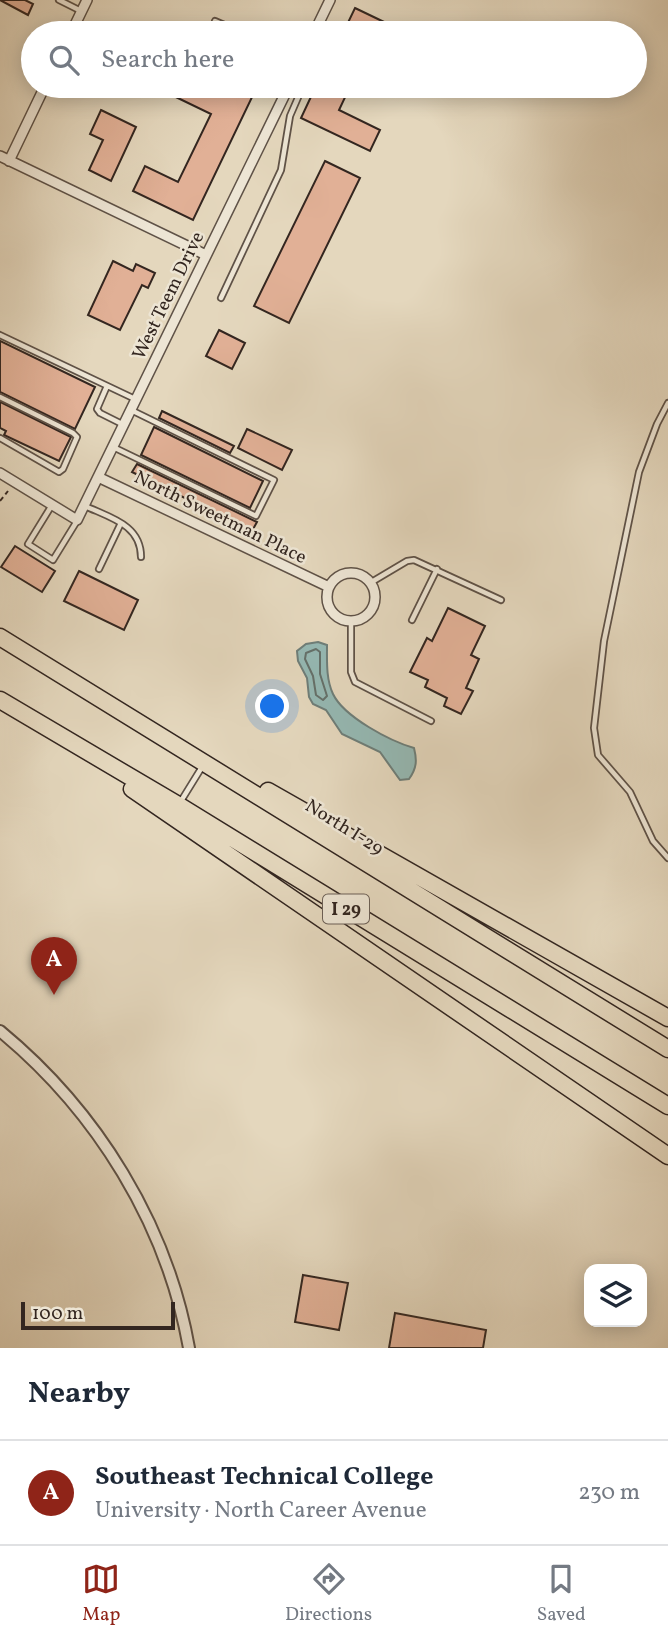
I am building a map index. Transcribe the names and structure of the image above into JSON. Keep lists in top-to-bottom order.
{
  "streets": {
    "highway": ["North I-29", "I 29"],
    "street": ["West Teem Drive", "North Sweetman Place"]
  },
  "crossings": [
    ["West Teem Drive", "North Sweetman Place"]
  ],
  "scale_bar": "100 m",
  "page": {
    "search": "Search here",
    "pins": "A",
    "scale": "100 m",
    "heading": "Nearby",
    "list": [
      {
        "mark": "A",
        "name": "Southeast Technical College",
        "note": "University · North Career Avenue",
        "value": "230 m"
      }
    ],
    "nav": ["Map", "Directions", "Saved"]
  }
}
